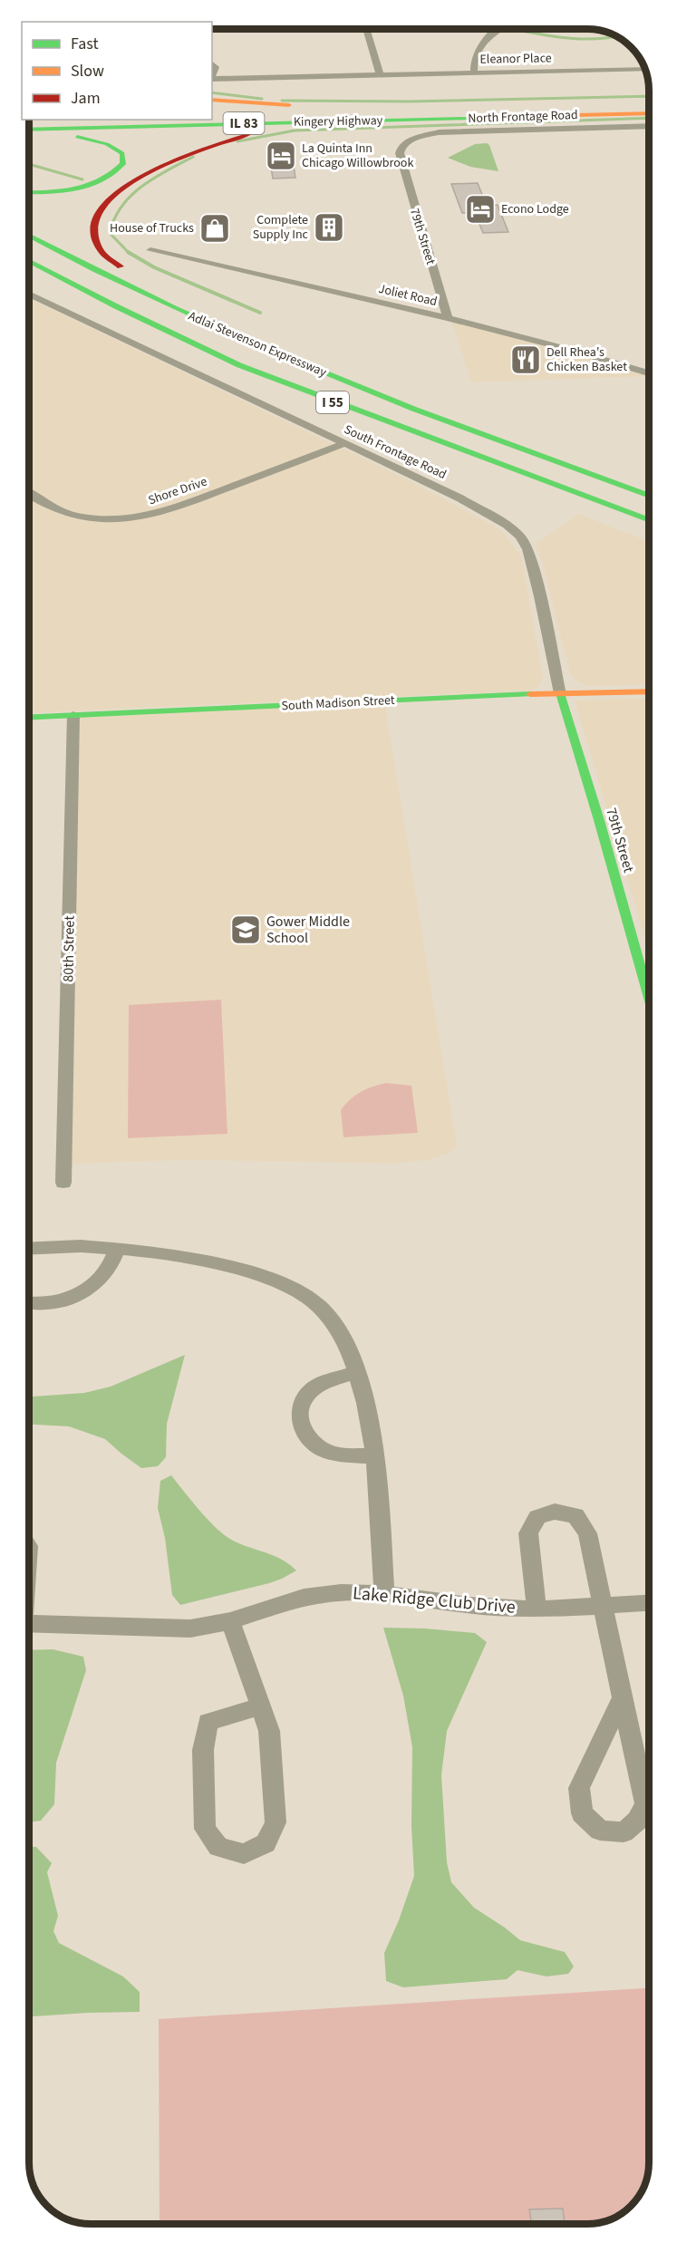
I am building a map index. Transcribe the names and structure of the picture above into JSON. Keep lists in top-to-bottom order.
{
  "streets": {
    "main road": [
      "Kingery Highway",
      "IL 83",
      "79th Street",
      "Adlai Stevenson Expressway",
      "I 55",
      "South Madison Street"
    ],
    "street": [
      "Eleanor Place",
      "North Frontage Road",
      "Joliet Road",
      "South Frontage Road",
      "Shore Drive",
      "80th Street",
      "Lake Ridge Club Drive"
    ]
  },
  "crossings": [
    ["North Frontage Road", "79th Street"],
    ["79th Street", "Joliet Road"],
    ["79th Street", "South Frontage Road"],
    ["79th Street", "South Madison Street"],
    ["South Frontage Road", "Shore Drive"],
    ["South Frontage Road", "South Madison Street"],
    ["South Madison Street", "80th Street"]
  ],
  "places": {
    "hotel": ["La Quinta Inn Chicago Willowbrook", "Econo Lodge"],
    "building": ["Complete Supply Inc"],
    "shop": ["House of Trucks"],
    "restaurant": ["Dell Rhea's Chicken Basket"],
    "school or university": ["Gower Middle School"]
  },
  "legend": ["Fast", "Slow", "Jam"]
}
